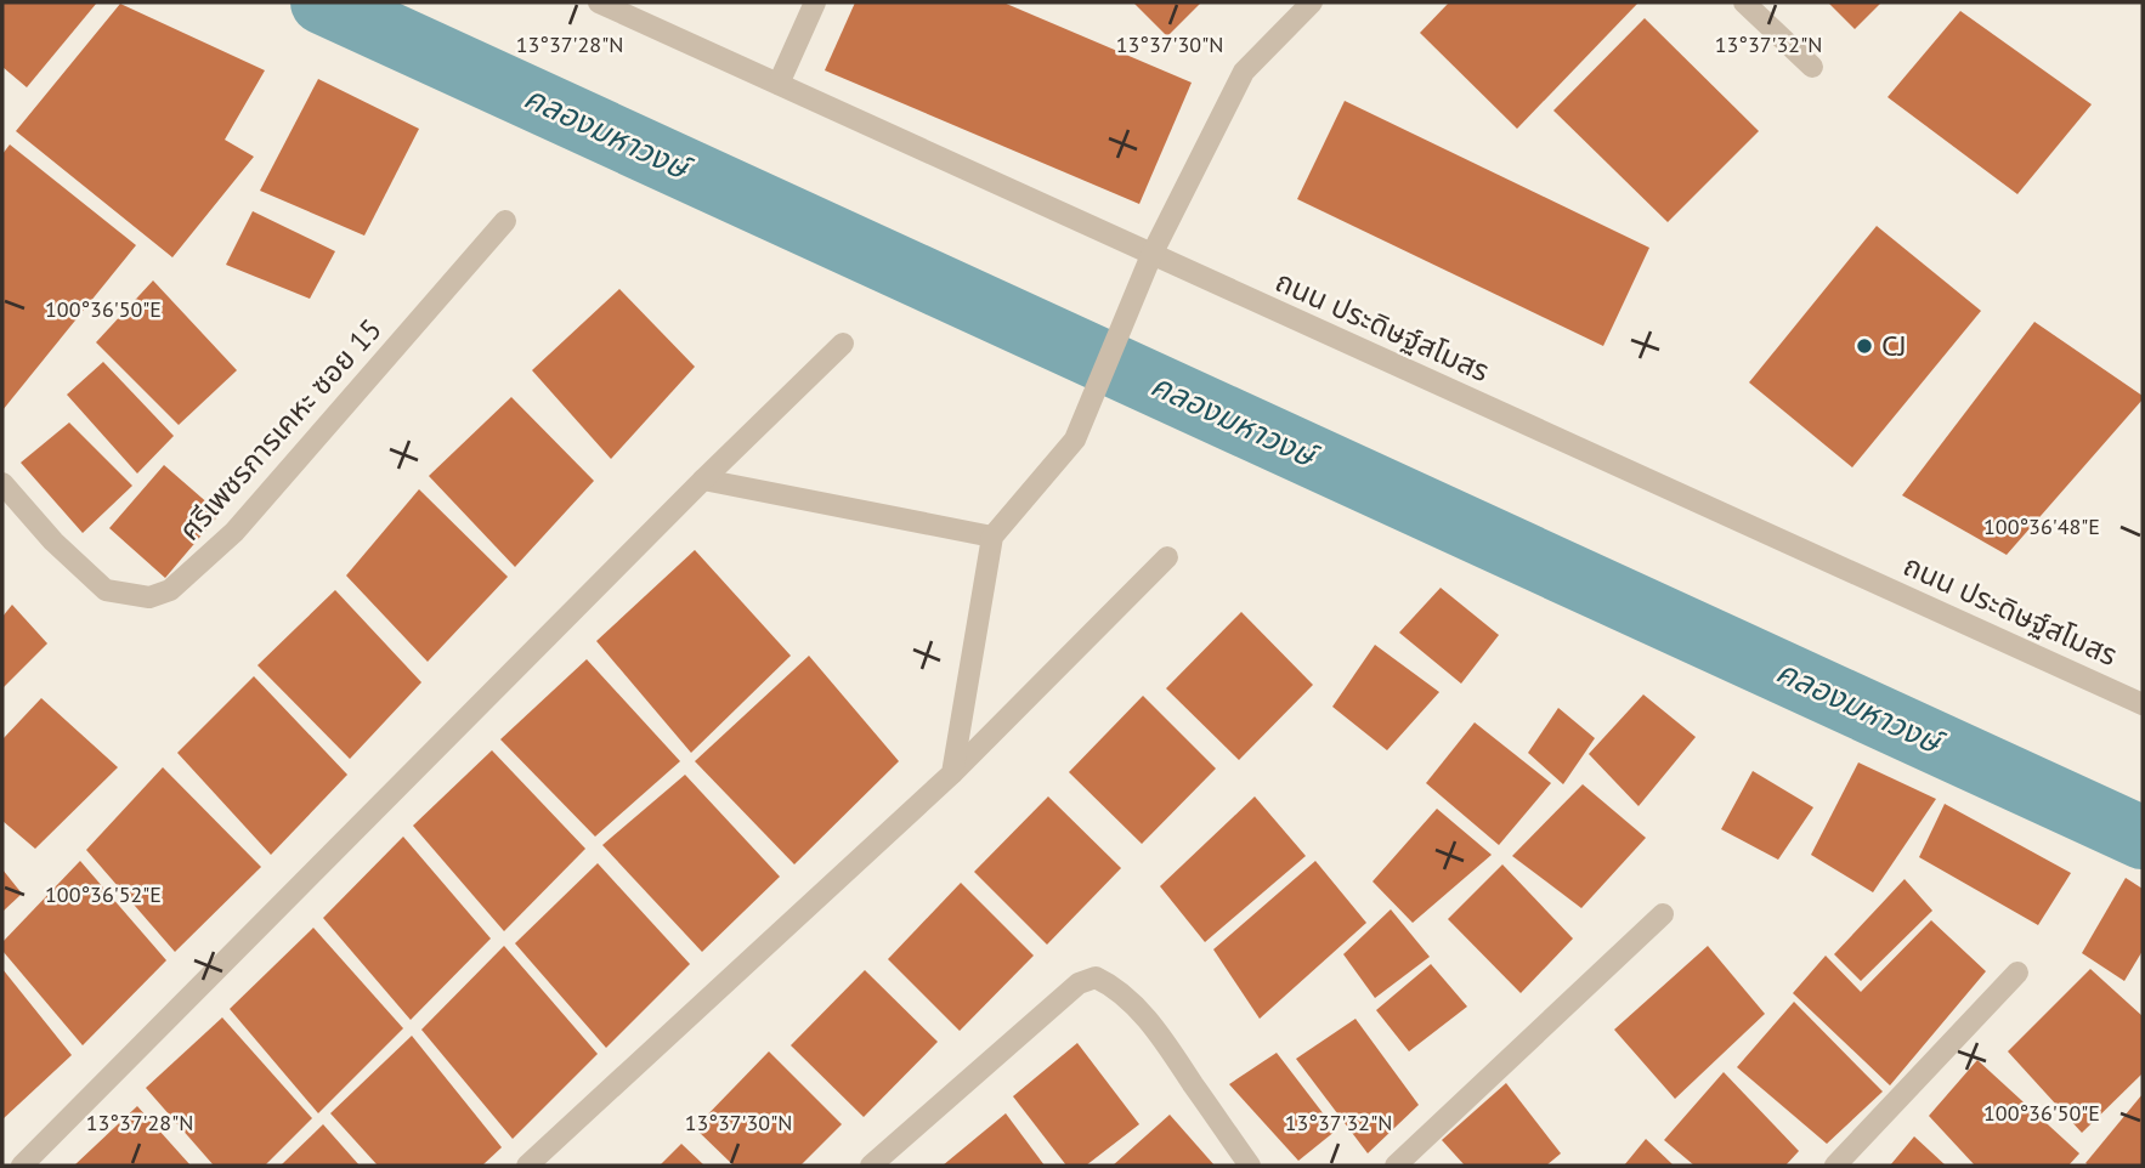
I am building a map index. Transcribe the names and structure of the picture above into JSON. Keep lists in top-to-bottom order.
{
  "streets": {
    "street": ["ถนน ประดิษฐ์สโมสร", "ศรีเพชรการเคหะ ซอย 15"]
  },
  "water": ["คลองมหาวงษ์"],
  "places": ["CJ"],
  "coordinates": [
    "13°37'28\"N",
    "13°37'30\"N",
    "13°37'32\"N",
    "100°36'50\"E",
    "100°36'48\"E",
    "100°36'52\"E"
  ]
}
